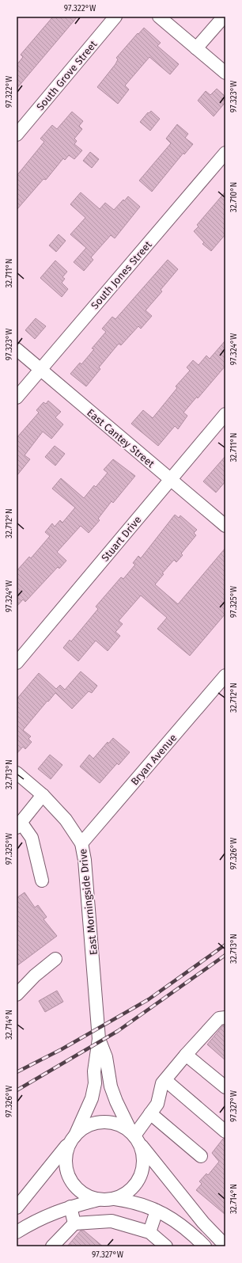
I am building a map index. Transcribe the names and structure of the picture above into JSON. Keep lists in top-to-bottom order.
{
  "streets": {
    "street": [
      "South Grove Street",
      "South Jones Street",
      "East Cantey Street",
      "Stuart Drive",
      "Bryan Avenue",
      "East Morningside Drive"
    ]
  },
  "crossings": [
    ["South Jones Street", "East Cantey Street"],
    ["East Cantey Street", "Stuart Drive"],
    ["Bryan Avenue", "East Morningside Drive"]
  ],
  "coordinates": [
    "97.322°W",
    "97.323°W",
    "32.710°N",
    "32.711°N",
    "97.324°W",
    "32.712°N",
    "97.325°W",
    "32.713°N",
    "97.326°W",
    "32.714°N",
    "97.327°W"
  ]
}
